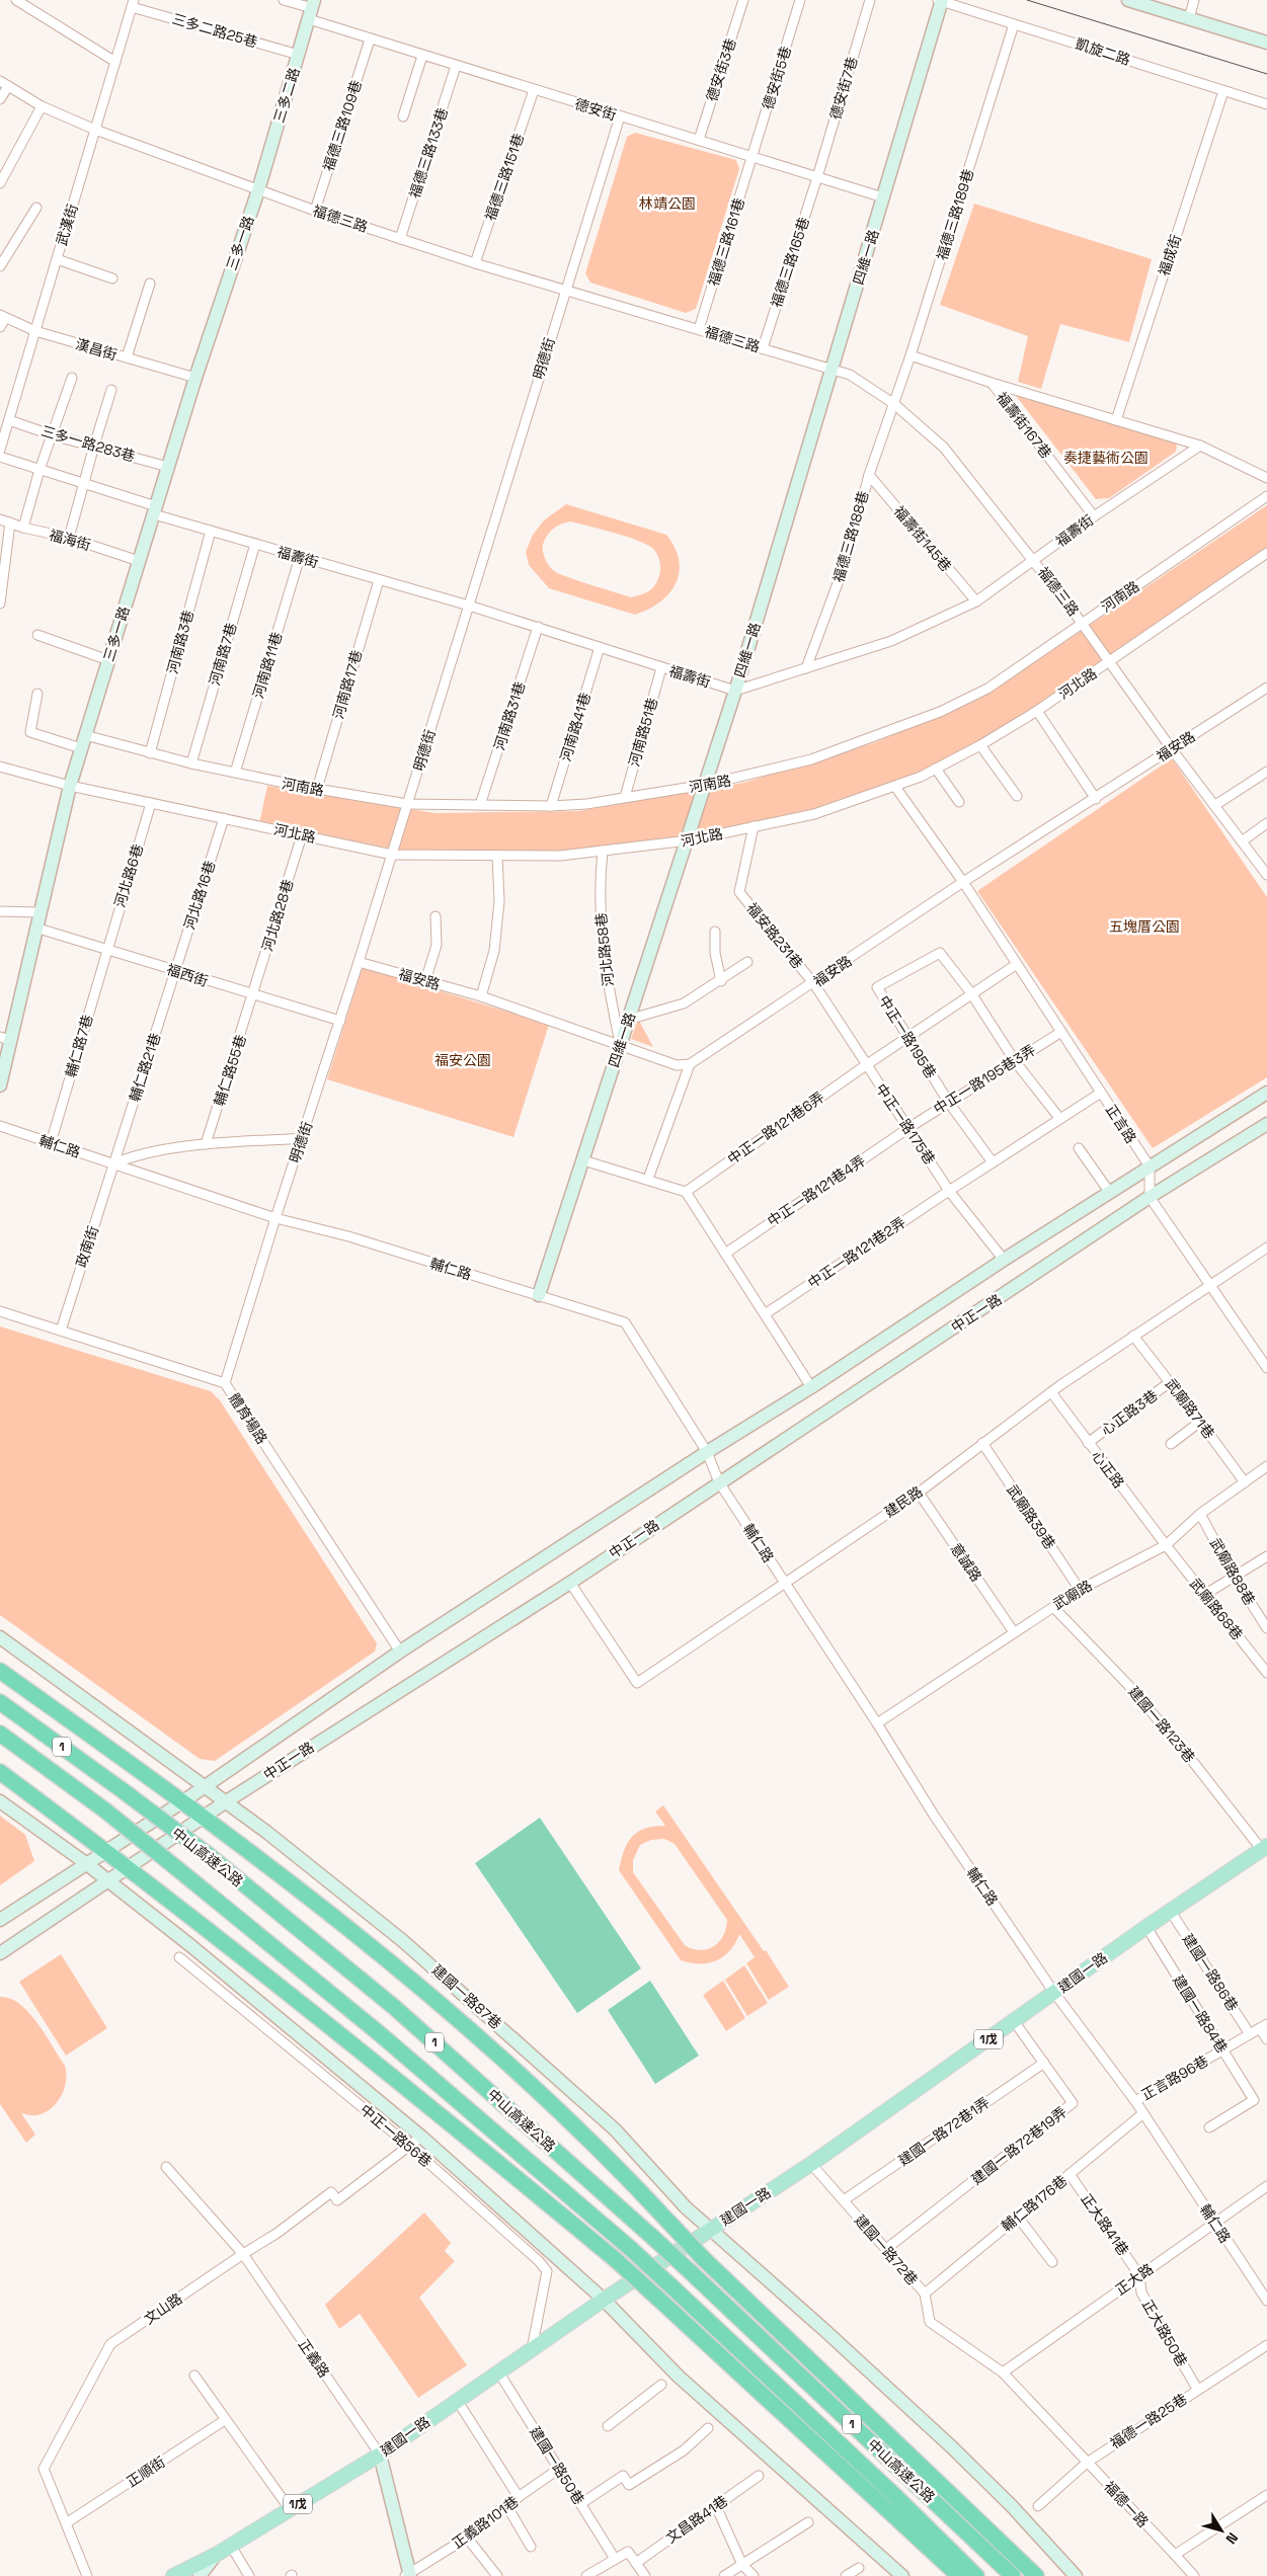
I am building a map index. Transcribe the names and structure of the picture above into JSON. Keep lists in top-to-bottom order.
{
  "streets": {
    "highway": ["1", "中山高速公路"],
    "main road": ["建國一路", "1戊"],
    "street": [
      "三多二路25巷",
      "凱旋二路",
      "德安街3巷",
      "德安街5巷",
      "德安街7巷",
      "三多二路",
      "德安街",
      "福德三路109巷",
      "福德三路133巷",
      "福德三路151巷",
      "福德三路189巷",
      "福德三路",
      "武漢街",
      "福德三路161巷",
      "三多一路",
      "福成街",
      "四維一路",
      "福德三路165巷",
      "漢昌街",
      "明德街",
      "福壽街167巷",
      "三多一路283巷",
      "福壽街",
      "福德三路188巷",
      "福壽街145巷",
      "福海街",
      "河南路",
      "河南路3巷",
      "河南路7巷",
      "河南路11巷",
      "河北路",
      "河南路17巷",
      "河南路31巷",
      "河南路41巷",
      "河南路51巷",
      "福安路",
      "河北路6巷",
      "河北路16巷",
      "河北路28巷",
      "福安路231巷",
      "河北路58巷",
      "福西街",
      "中正一路195巷",
      "輔仁路7巷",
      "輔仁路21巷",
      "輔仁路55巷",
      "中正一路195巷3弄",
      "中正一路175巷",
      "正言路",
      "中正一路121巷6弄",
      "輔仁路",
      "中正一路121巷4弄",
      "政南街",
      "中正一路121巷2弄",
      "中正一路",
      "武廟路71巷",
      "心正路3巷",
      "體育場路",
      "心正路",
      "建民路",
      "武廟路39巷",
      "意誠路",
      "武廟路88巷",
      "武廟路",
      "武廟路68巷",
      "建國一路123巷",
      "建國一路86巷",
      "建國一路87巷",
      "建國一路84巷",
      "正言路96巷",
      "建國一路72巷1弄",
      "中正一路56巷",
      "建國一路72巷19弄",
      "輔仁路176巷",
      "正大路41巷",
      "建國一路72巷",
      "正大路",
      "文山路",
      "正大路50巷",
      "正義路",
      "福德一路25巷",
      "建國一路50巷",
      "正順街",
      "福德一路",
      "文昌路41巷",
      "正義路101巷"
    ]
  },
  "crossings": [
    ["三多二路25巷", "三多二路"],
    ["三多二路25巷", "武漢街"],
    ["凱旋二路", "福德三路189巷"],
    ["凱旋二路", "福成街"],
    ["凱旋二路", "四維一路"],
    ["德安街3巷", "德安街"],
    ["德安街5巷", "德安街"],
    ["德安街5巷", "福德三路161巷"],
    ["德安街7巷", "德安街"],
    ["德安街7巷", "福德三路165巷"],
    ["三多二路", "德安街"],
    ["三多二路", "福德三路"],
    ["三多二路", "三多一路"],
    ["德安街", "福德三路109巷"],
    ["德安街", "福德三路133巷"],
    ["德安街", "福德三路151巷"],
    ["德安街", "福德三路161巷"],
    ["德安街", "四維一路"],
    ["德安街", "福德三路165巷"],
    ["德安街", "明德街"],
    ["福德三路109巷", "福德三路"],
    ["福德三路133巷", "福德三路"],
    ["福德三路151巷", "福德三路"],
    ["福德三路189巷", "福德三路"],
    ["福德三路189巷", "福德三路188巷"],
    ["福德三路", "武漢街"],
    ["福德三路", "福德三路161巷"],
    ["福德三路", "三多一路"],
    ["福德三路", "四維一路"],
    ["福德三路", "福德三路165巷"],
    ["福德三路", "明德街"],
    ["福德三路", "福壽街"],
    ["福德三路", "福德三路188巷"],
    ["福德三路", "河南路"],
    ["福德三路", "河北路"],
    ["福德三路", "福安路"],
    ["武漢街", "漢昌街"],
    ["武漢街", "三多一路283巷"],
    ["三多一路", "漢昌街"],
    ["三多一路", "三多一路283巷"],
    ["三多一路", "福壽街"],
    ["三多一路", "福海街"],
    ["三多一路", "河南路"],
    ["三多一路", "河北路"],
    ["三多一路", "福西街"],
    ["四維一路", "福壽街"],
    ["四維一路", "河南路"],
    ["四維一路", "河北路"],
    ["四維一路", "福安路"],
    ["四維一路", "河北路58巷"],
    ["四維一路", "輔仁路"],
    ["明德街", "福壽街"],
    ["明德街", "河南路"],
    ["明德街", "河北路"],
    ["明德街", "福安路"],
    ["明德街", "福西街"],
    ["明德街", "輔仁路"],
    ["明德街", "體育場路"],
    ["福壽街167巷", "福壽街"],
    ["福壽街", "福德三路188巷"],
    ["福壽街", "福壽街145巷"],
    ["福壽街", "河南路3巷"],
    ["福壽街", "河南路7巷"],
    ["福壽街", "河南路11巷"],
    ["福壽街", "河南路17巷"],
    ["福壽街", "河南路31巷"],
    ["福壽街", "河南路41巷"],
    ["福壽街", "河南路51巷"],
    ["福德三路188巷", "福壽街145巷"],
    ["河南路", "河南路3巷"],
    ["河南路", "河南路7巷"],
    ["河南路", "河南路11巷"],
    ["河南路", "河南路17巷"],
    ["河南路", "河南路31巷"],
    ["河南路", "河南路41巷"],
    ["河南路", "河南路51巷"],
    ["河北路", "河北路6巷"],
    ["河北路", "河北路16巷"],
    ["河北路", "河北路28巷"],
    ["河北路", "福安路231巷"],
    ["河北路", "河北路58巷"],
    ["河北路", "正言路"],
    ["福安路", "福安路231巷"],
    ["福安路", "河北路58巷"],
    ["福安路", "中正一路175巷"],
    ["福安路", "正言路"],
    ["河北路6巷", "福西街"],
    ["河北路6巷", "輔仁路7巷"],
    ["河北路16巷", "福西街"],
    ["河北路16巷", "輔仁路21巷"],
    ["河北路28巷", "福西街"],
    ["河北路28巷", "輔仁路55巷"],
    ["福安路231巷", "中正一路175巷"],
    ["福西街", "輔仁路7巷"],
    ["福西街", "輔仁路21巷"],
    ["福西街", "輔仁路55巷"],
    ["中正一路195巷", "中正一路195巷3弄"],
    ["中正一路195巷", "中正一路121巷6弄"],
    ["輔仁路7巷", "輔仁路"],
    ["輔仁路21巷", "輔仁路"],
    ["輔仁路21巷", "政南街"],
    ["中正一路195巷3弄", "中正一路175巷"],
    ["中正一路195巷3弄", "正言路"],
    ["中正一路195巷3弄", "中正一路121巷4弄"],
    ["中正一路175巷", "中正一路121巷6弄"],
    ["中正一路175巷", "中正一路121巷4弄"],
    ["中正一路175巷", "中正一路121巷2弄"],
    ["中正一路175巷", "中正一路"],
    ["正言路", "中正一路121巷6弄"],
    ["正言路", "中正一路"],
    ["輔仁路", "政南街"],
    ["輔仁路", "中正一路"],
    ["輔仁路", "建民路"],
    ["輔仁路", "武廟路"],
    ["輔仁路", "建國一路"],
    ["輔仁路", "正言路96巷"],
    ["輔仁路", "輔仁路176巷"],
    ["輔仁路", "正大路"],
    ["政南街", "體育場路"],
    ["中正一路", "體育場路"],
    ["中正一路", "建民路"],
    ["中正一路", "建國一路87巷"],
    ["武廟路71巷", "心正路3巷"],
    ["武廟路71巷", "建民路"],
    ["武廟路71巷", "武廟路"],
    ["心正路3巷", "心正路"],
    ["心正路", "建民路"],
    ["心正路", "武廟路"],
    ["心正路", "武廟路68巷"],
    ["建民路", "武廟路39巷"],
    ["建民路", "意誠路"],
    ["武廟路39巷", "武廟路"],
    ["意誠路", "武廟路"],
    ["武廟路88巷", "武廟路"],
    ["武廟路", "武廟路68巷"],
    ["武廟路", "建國一路123巷"],
    ["建國一路123巷", "建國一路"],
    ["建國一路", "建國一路86巷"],
    ["建國一路", "建國一路87巷"],
    ["建國一路", "建國一路84巷"],
    ["建國一路", "1戊"],
    ["建國一路", "中正一路56巷"],
    ["建國一路", "建國一路72巷19弄"],
    ["建國一路", "建國一路72巷"],
    ["建國一路", "正義路"],
    ["建國一路", "建國一路50巷"],
    ["建國一路86巷", "正言路96巷"],
    ["建國一路84巷", "正言路96巷"],
    ["建國一路72巷1弄", "建國一路72巷19弄"],
    ["建國一路72巷1弄", "建國一路72巷"],
    ["中正一路56巷", "文山路"],
    ["建國一路72巷19弄", "建國一路72巷"],
    ["輔仁路176巷", "正大路41巷"],
    ["輔仁路176巷", "建國一路72巷"],
    ["正大路41巷", "正大路"],
    ["正大路41巷", "正大路50巷"],
    ["建國一路72巷", "正大路"],
    ["建國一路72巷", "福德一路"],
    ["正大路", "正大路50巷"],
    ["正大路", "福德一路"],
    ["文山路", "正義路"],
    ["文山路", "正順街"],
    ["正大路50巷", "福德一路25巷"],
    ["正義路", "正義路101巷"],
    ["福德一路25巷", "福德一路"],
    ["建國一路50巷", "正義路101巷"]
  ],
  "parks": [
    "林靖公園",
    "奏捷藝術公園",
    "五塊厝公園",
    "福安公園"
  ],
  "north": "bottom right"
}
